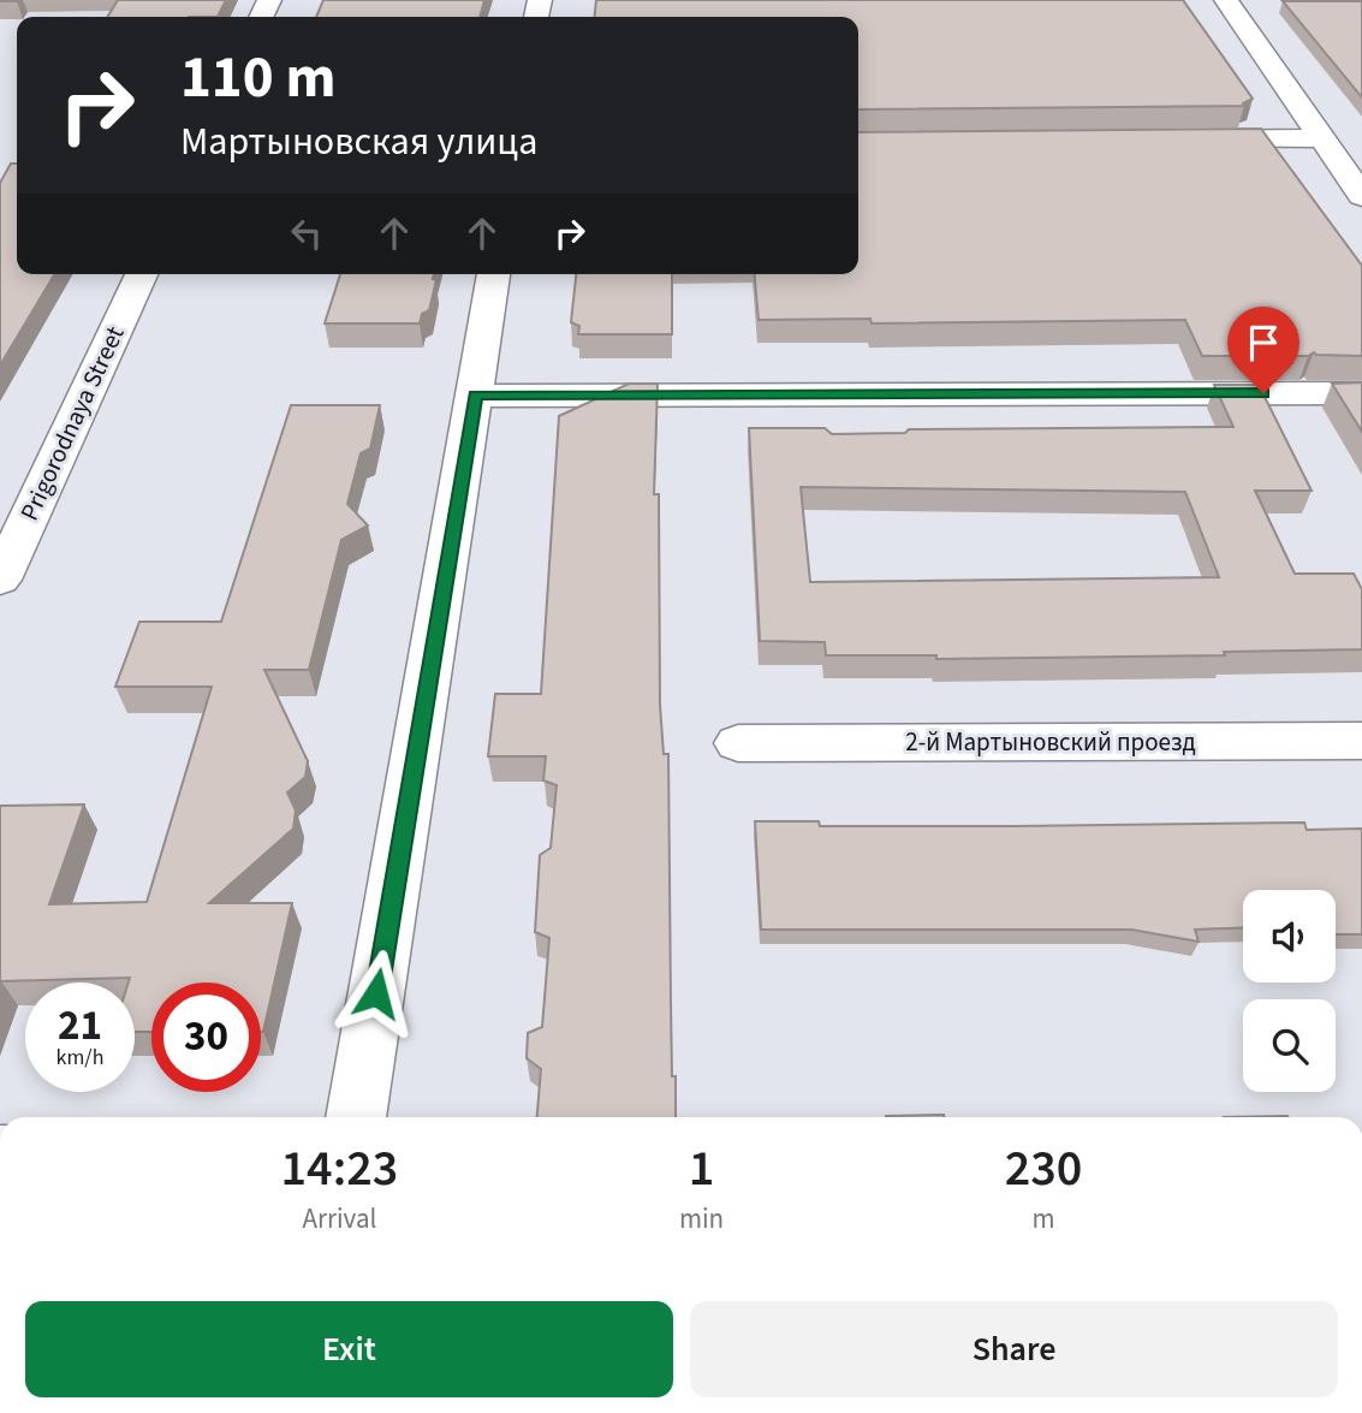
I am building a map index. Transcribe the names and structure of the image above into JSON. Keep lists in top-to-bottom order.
{
  "streets": {
    "street": ["Prigorodnaya Street", "2-й Мартыновский проезд"]
  },
  "page": {
    "turn": ["110 m", "Мартыновская улица"],
    "speed": "21 km/h",
    "limit": "30",
    "eta": [
      "14:23",
      "Arrival",
      "1",
      "min",
      "230",
      "m"
    ],
    "buttons": ["Exit", "Share"]
  }
}
